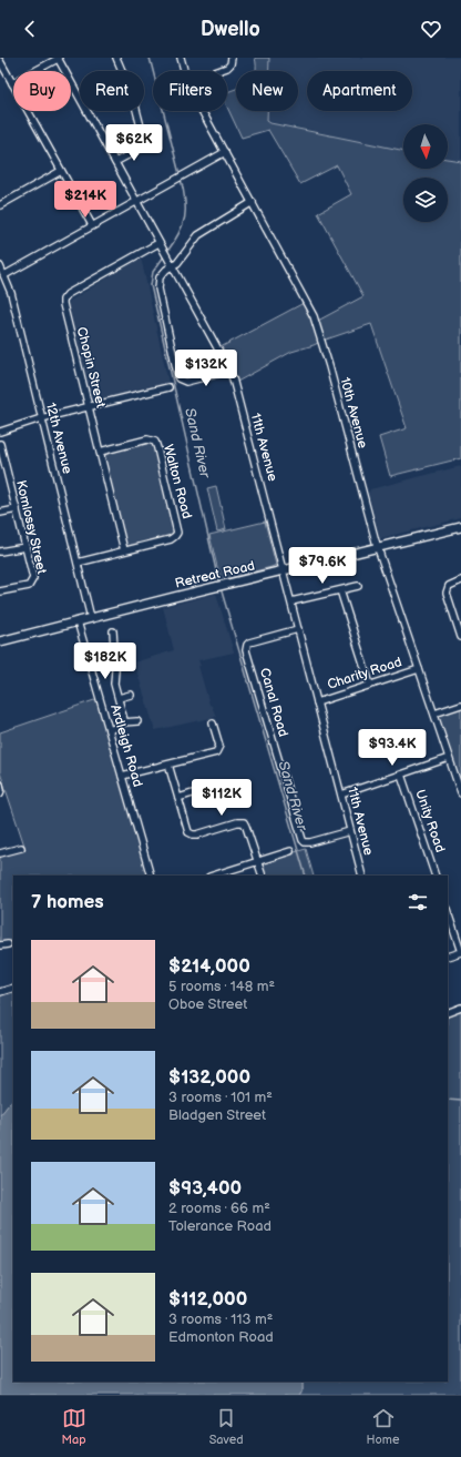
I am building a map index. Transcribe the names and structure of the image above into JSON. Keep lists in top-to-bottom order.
{
  "streets": {
    "main road": ["Retreat Road"],
    "street": [
      "Chopin Street",
      "10th Avenue",
      "12th Avenue",
      "11th Avenue",
      "Walton Road",
      "Komlossy Street",
      "Charity Road",
      "Canal Road",
      "Ardleigh Road",
      "Unity Road"
    ]
  },
  "crossings": [
    ["Chopin Street", "11th Avenue"],
    ["Chopin Street", "Walton Road"],
    ["10th Avenue", "Retreat Road"],
    ["10th Avenue", "Charity Road"],
    ["12th Avenue", "Walton Road"],
    ["12th Avenue", "Retreat Road"],
    ["11th Avenue", "Retreat Road"],
    ["11th Avenue", "Charity Road"],
    ["11th Avenue", "Canal Road"],
    ["Retreat Road", "Ardleigh Road"]
  ],
  "water": ["Sand River"],
  "north": "bottom",
  "page": {
    "header": "Dwello",
    "chip": [
      "Buy",
      "Rent",
      "Filters",
      "New",
      "Apartment"
    ],
    "price": [
      "$62K",
      "$214K",
      "$132K",
      "$79.6K",
      "$182K",
      "$93.4K",
      "$112K"
    ],
    "heading": "7 homes",
    "list": [
      {
        "name": "$214,000",
        "note": "5 rooms · 148 m² · Oboe Street"
      },
      {
        "name": "$132,000",
        "note": "3 rooms · 101 m² · Bladgen Street"
      },
      {
        "name": "$93,400",
        "note": "2 rooms · 66 m² · Tolerance Road"
      },
      {
        "name": "$112,000",
        "note": "3 rooms · 113 m² · Edmonton Road"
      }
    ],
    "tabs": ["Map", "Saved", "Home"]
  }
}
